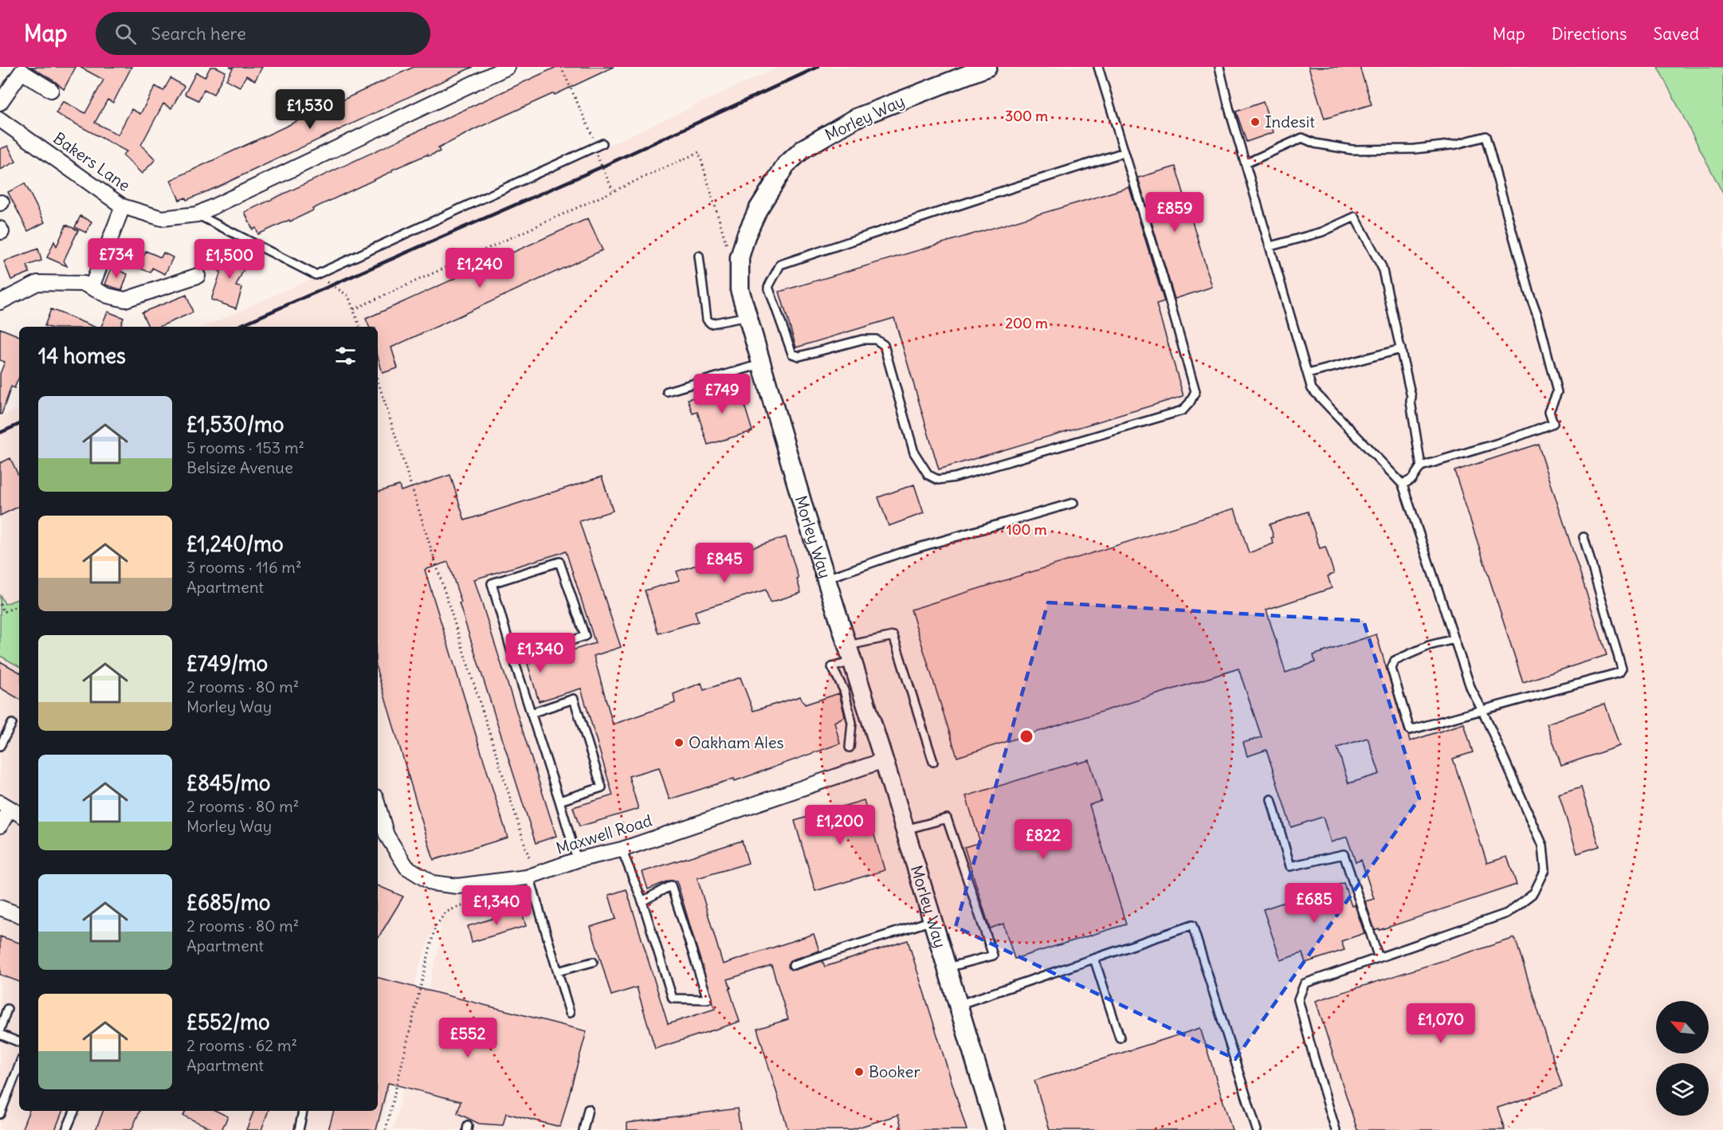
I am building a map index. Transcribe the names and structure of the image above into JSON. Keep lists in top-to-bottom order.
{
  "streets": {
    "street": ["Morley Way", "Bakers Lane", "Maxwell Road"]
  },
  "crossings": [
    ["Morley Way", "Maxwell Road"]
  ],
  "places": ["Indesit", "Oakham Ales", "Booker"],
  "north": "top left",
  "page": {
    "header": "Map",
    "search": "Search here",
    "nav": ["Map", "Directions", "Saved"],
    "price": [
      "£1,530",
      "£859",
      "£734",
      "£1,500",
      "£1,240",
      "£749",
      "£845",
      "£1,340",
      "£1,200",
      "£822",
      "£685",
      "£1,340",
      "£1,070",
      "£552"
    ],
    "heading": "14 homes",
    "list": [
      {
        "name": "£1,530/mo",
        "note": "5 rooms · 153 m² · Belsize Avenue"
      },
      {
        "name": "£1,240/mo",
        "note": "3 rooms · 116 m² · Apartment"
      },
      {
        "name": "£749/mo",
        "note": "2 rooms · 80 m² · Morley Way"
      },
      {
        "name": "£845/mo",
        "note": "2 rooms · 80 m² · Morley Way"
      },
      {
        "name": "£685/mo",
        "note": "2 rooms · 80 m² · Apartment"
      },
      {
        "name": "£552/mo",
        "note": "2 rooms · 62 m² · Apartment"
      }
    ]
  },
  "rings": ["300 m", "200 m", "100 m"]
}
